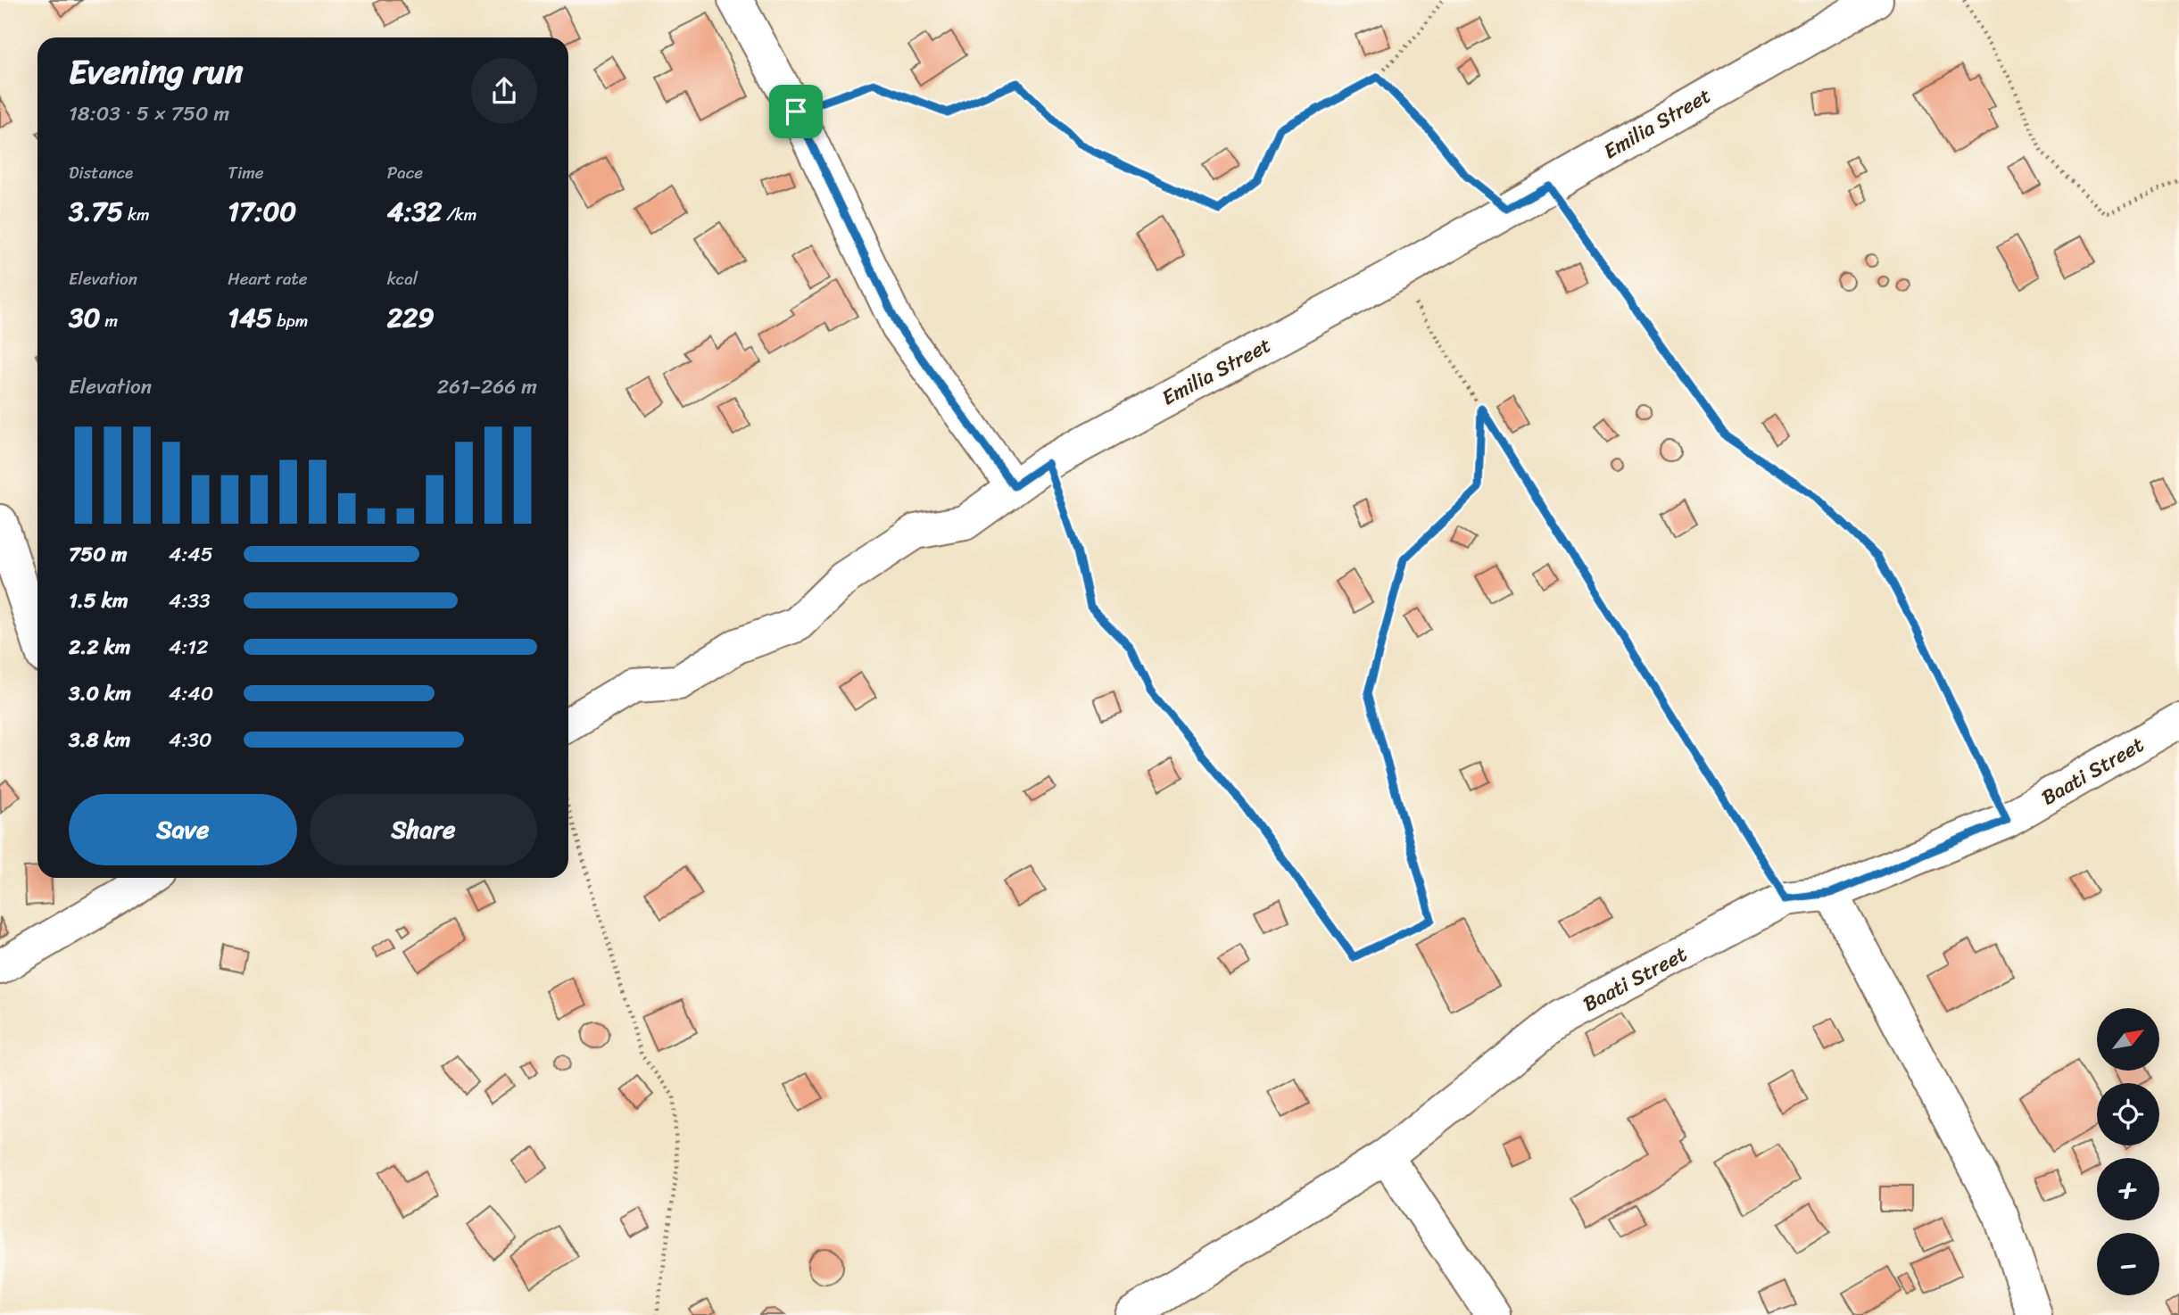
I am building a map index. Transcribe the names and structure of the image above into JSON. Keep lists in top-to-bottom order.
{
  "streets": {
    "street": ["Emilia Street", "Baati Street"]
  },
  "north": "top right",
  "page": {
    "heading": ["Evening run", "18:03 · 5 × 750 m"],
    "stats": [
      ["Distance", "3.75 km"],
      ["Time", "17:00"],
      ["Pace", "4:32 /km"],
      ["Elevation", "30 m"],
      ["Heart rate", "145 bpm"],
      ["kcal", "229"]
    ],
    "chart": ["Elevation", "261–266 m"],
    "list": [
      {
        "name": "750 m",
        "note": "4:45"
      },
      {
        "name": "1.5 km",
        "note": "4:33"
      },
      {
        "name": "2.2 km",
        "note": "4:12"
      },
      {
        "name": "3.0 km",
        "note": "4:40"
      },
      {
        "name": "3.8 km",
        "note": "4:30"
      }
    ],
    "buttons": ["Save", "Share"],
    "map_buttons": ["+", "−"]
  }
}
